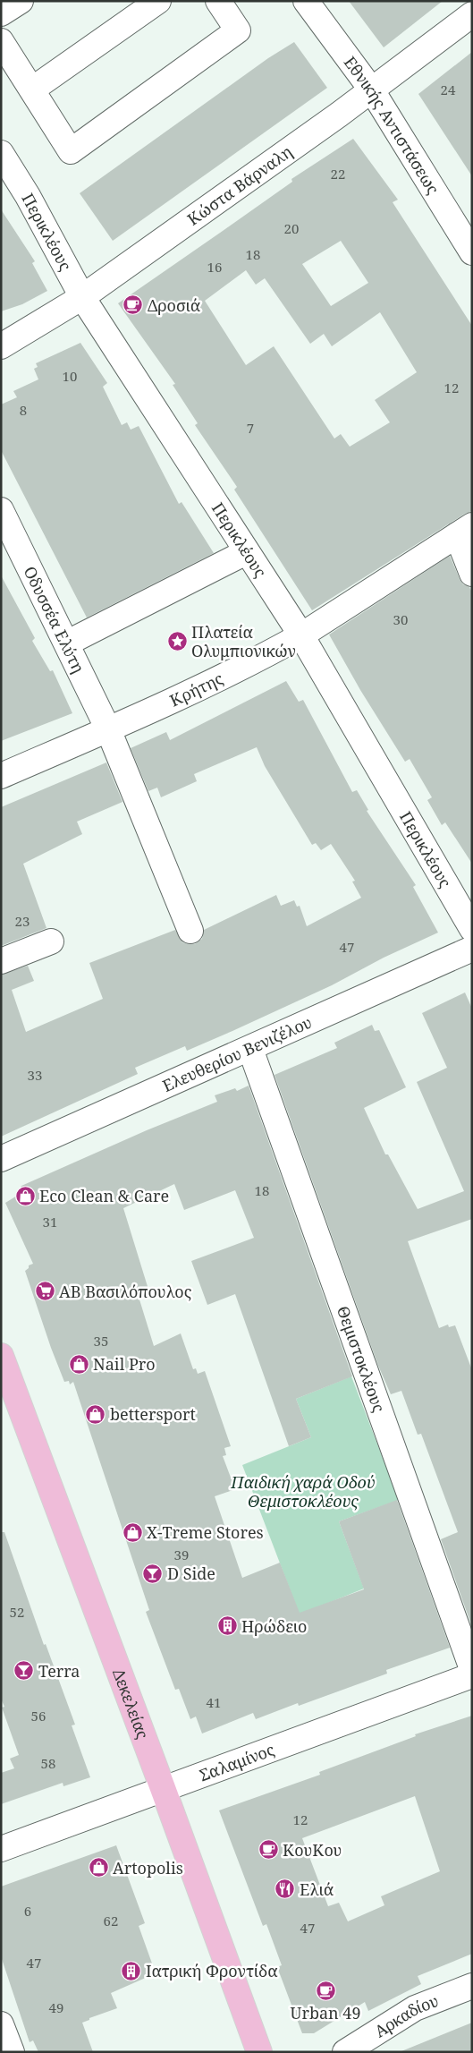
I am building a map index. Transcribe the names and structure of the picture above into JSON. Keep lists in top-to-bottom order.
{
  "streets": {
    "main road": ["Δεκελείας"],
    "street": [
      "Εθνικής Αντιστάσεως",
      "Κώστα Βάρναλη",
      "Περικλέους",
      "Οδυσσέα Ελύτη",
      "Κρήτης",
      "Ελευθερίου Βενιζέλου",
      "Θεμιστοκλέους",
      "Σαλαμίνος",
      "Αρκαδίου"
    ]
  },
  "crossings": [
    ["Εθνικής Αντιστάσεως", "Κώστα Βάρναλη"],
    ["Κώστα Βάρναλη", "Περικλέους"],
    ["Περικλέους", "Κρήτης"],
    ["Οδυσσέα Ελύτη", "Κρήτης"],
    ["Ελευθερίου Βενιζέλου", "Θεμιστοκλέους"],
    ["Δεκελείας", "Σαλαμίνος"]
  ],
  "parks": ["Παιδική χαρά Οδού Θεμιστοκλέους"],
  "places": {
    "cafe": ["Δροσιά", "ΚουΚου", "Urban 49"],
    "place": ["Πλατεία Ολυμπιονικών"],
    "shop": [
      "Eco Clean & Care",
      "Nail Pro",
      "bettersport",
      "X-Treme Stores",
      "Artopolis"
    ],
    "supermarket": ["ΑΒ Βασιλόπουλος"],
    "bar": ["D Side", "Terra"],
    "building": ["Ηρώδειο", "Ιατρική Φροντίδα"],
    "restaurant": ["Ελιά"]
  },
  "house_numbers": [
    "24",
    "22",
    "20",
    "18",
    "16",
    "10",
    "12",
    "8",
    "7",
    "30",
    "23",
    "47",
    "33",
    "18",
    "31",
    "35",
    "39",
    "52",
    "41",
    "56",
    "58",
    "12",
    "6",
    "62",
    "47",
    "47",
    "49"
  ]
}
